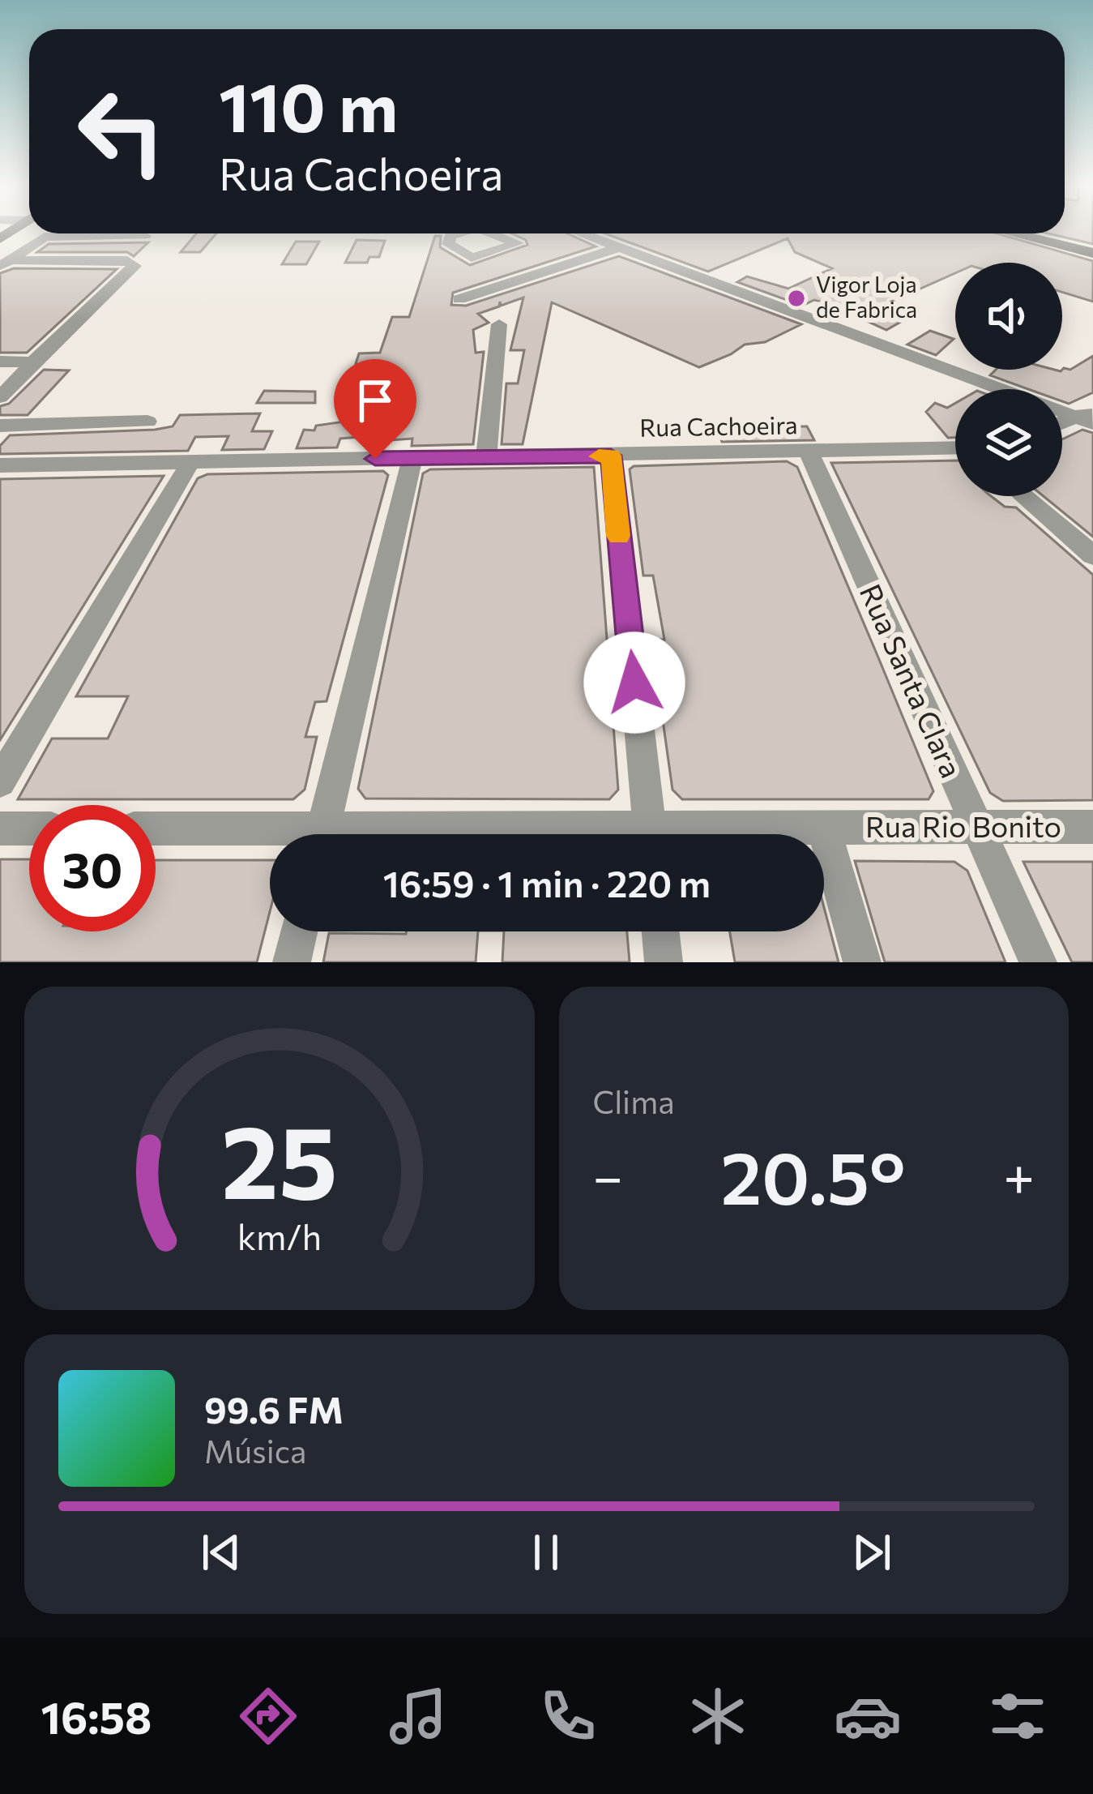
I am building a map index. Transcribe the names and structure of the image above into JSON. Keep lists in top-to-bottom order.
{
  "streets": {
    "street": ["Rua Cachoeira", "Rua Santa Clara", "Rua Rio Bonito"]
  },
  "crossings": [
    ["Rua Cachoeira", "Rua Santa Clara"],
    ["Rua Santa Clara", "Rua Rio Bonito"]
  ],
  "places": ["Vigor Loja de Fabrica"],
  "page": {
    "turn": ["110 m", "Rua Cachoeira"],
    "limit": "30",
    "trip": "16:59 · 1 min · 220 m",
    "tile": "Clima",
    "heat": ["−", "20.5°", "+"],
    "song": ["99.6 FM", "Música"],
    "tabs": "16:58",
    "gauge": ["25", "km/h"]
  }
}
